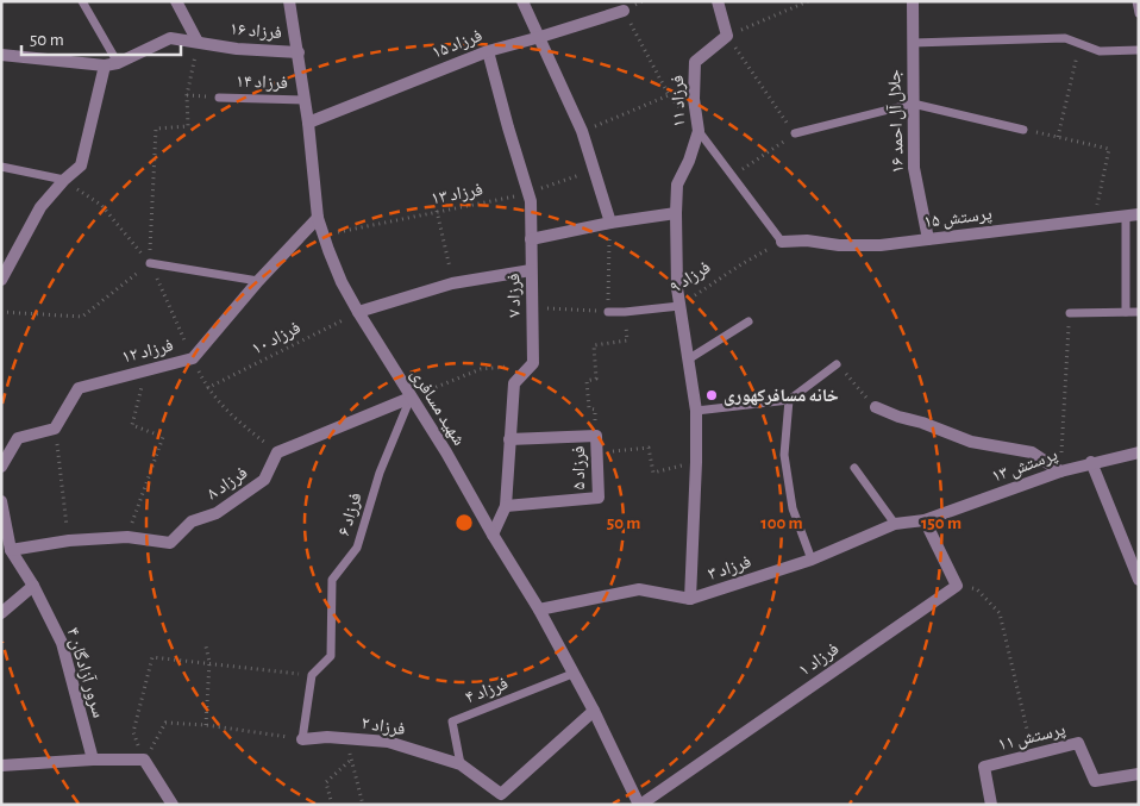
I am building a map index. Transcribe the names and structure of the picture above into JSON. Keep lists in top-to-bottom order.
{
  "streets": {
    "street": [
      "فرزاد ۱۶",
      "فرزاد ۱۵",
      "فرزاد ۱۱",
      "جلال آل احمد ۱۶",
      "پرستش ۱۵",
      "فرزاد ۷",
      "فرزاد ۱۲",
      "شهید مسافری",
      "پرستش ۱۳",
      "فرزاد ۵",
      "فرزاد ۸",
      "فرزاد ۳",
      "فرزاد ۱",
      "سرور آزادگان ۴",
      "فرزاد ۲",
      "پرستش ۱۱"
    ],
    "lane": [
      "فرزاد ۱۴",
      "فرزاد ۹",
      "فرزاد ۶",
      "فرزاد ۴"
    ],
    "path": ["فرزاد ۱۳", "فرزاد ۱۰"]
  },
  "crossings": [
    ["فرزاد ۱۶", "شهید مسافری"],
    ["فرزاد ۱۵", "فرزاد ۷"],
    ["فرزاد ۱۵", "شهید مسافری"],
    ["فرزاد ۱۴", "شهید مسافری"],
    ["فرزاد ۱۱", "فرزاد ۹"],
    ["فرزاد ۱۱", "فرزاد ۳"],
    ["جلال آل احمد ۱۶", "پرستش ۱۵"],
    ["فرزاد ۱۳", "فرزاد ۷"],
    ["فرزاد ۱۳", "شهید مسافری"],
    ["پرستش ۱۵", "فرزاد ۹"],
    ["فرزاد ۱۰", "شهید مسافری"],
    ["فرزاد ۱۲", "شهید مسافری"],
    ["شهید مسافری", "فرزاد ۶"],
    ["شهید مسافری", "فرزاد ۳"],
    ["شهید مسافری", "فرزاد ۱"],
    ["شهید مسافری", "فرزاد ۴"],
    ["شهید مسافری", "فرزاد ۲"],
    ["پرستش ۱۳", "فرزاد ۳"],
    ["فرزاد ۸", "سرور آزادگان ۴"],
    ["فرزاد ۴", "فرزاد ۲"]
  ],
  "places": ["خانه مسافرکهوری"],
  "scale_bar": "50 m",
  "rings": ["50 m", "100 m", "150 m"]
}
